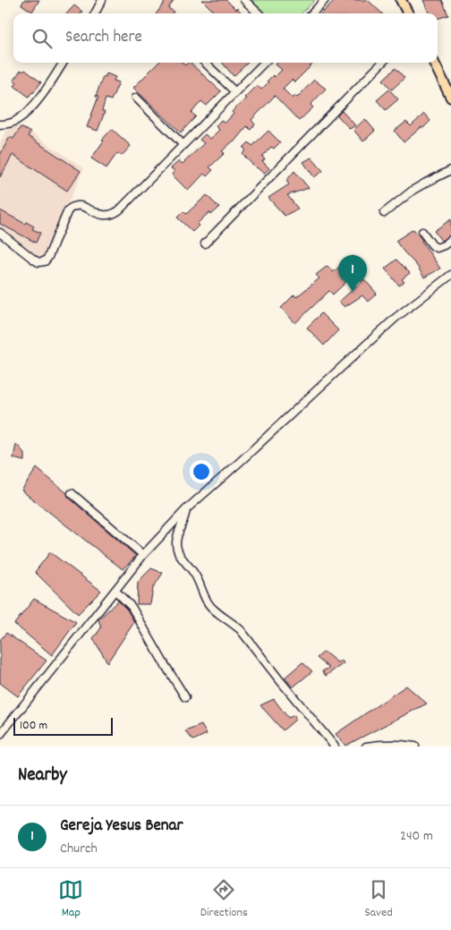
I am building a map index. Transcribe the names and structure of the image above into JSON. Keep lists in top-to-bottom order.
{
  "scale_bar": "100 m",
  "page": {
    "search": "Search here",
    "pins": "1",
    "scale": "100 m",
    "heading": "Nearby",
    "list": [
      {
        "mark": "1",
        "name": "Gereja Yesus Benar",
        "note": "Church",
        "value": "240 m"
      }
    ],
    "nav": ["Map", "Directions", "Saved"]
  }
}
